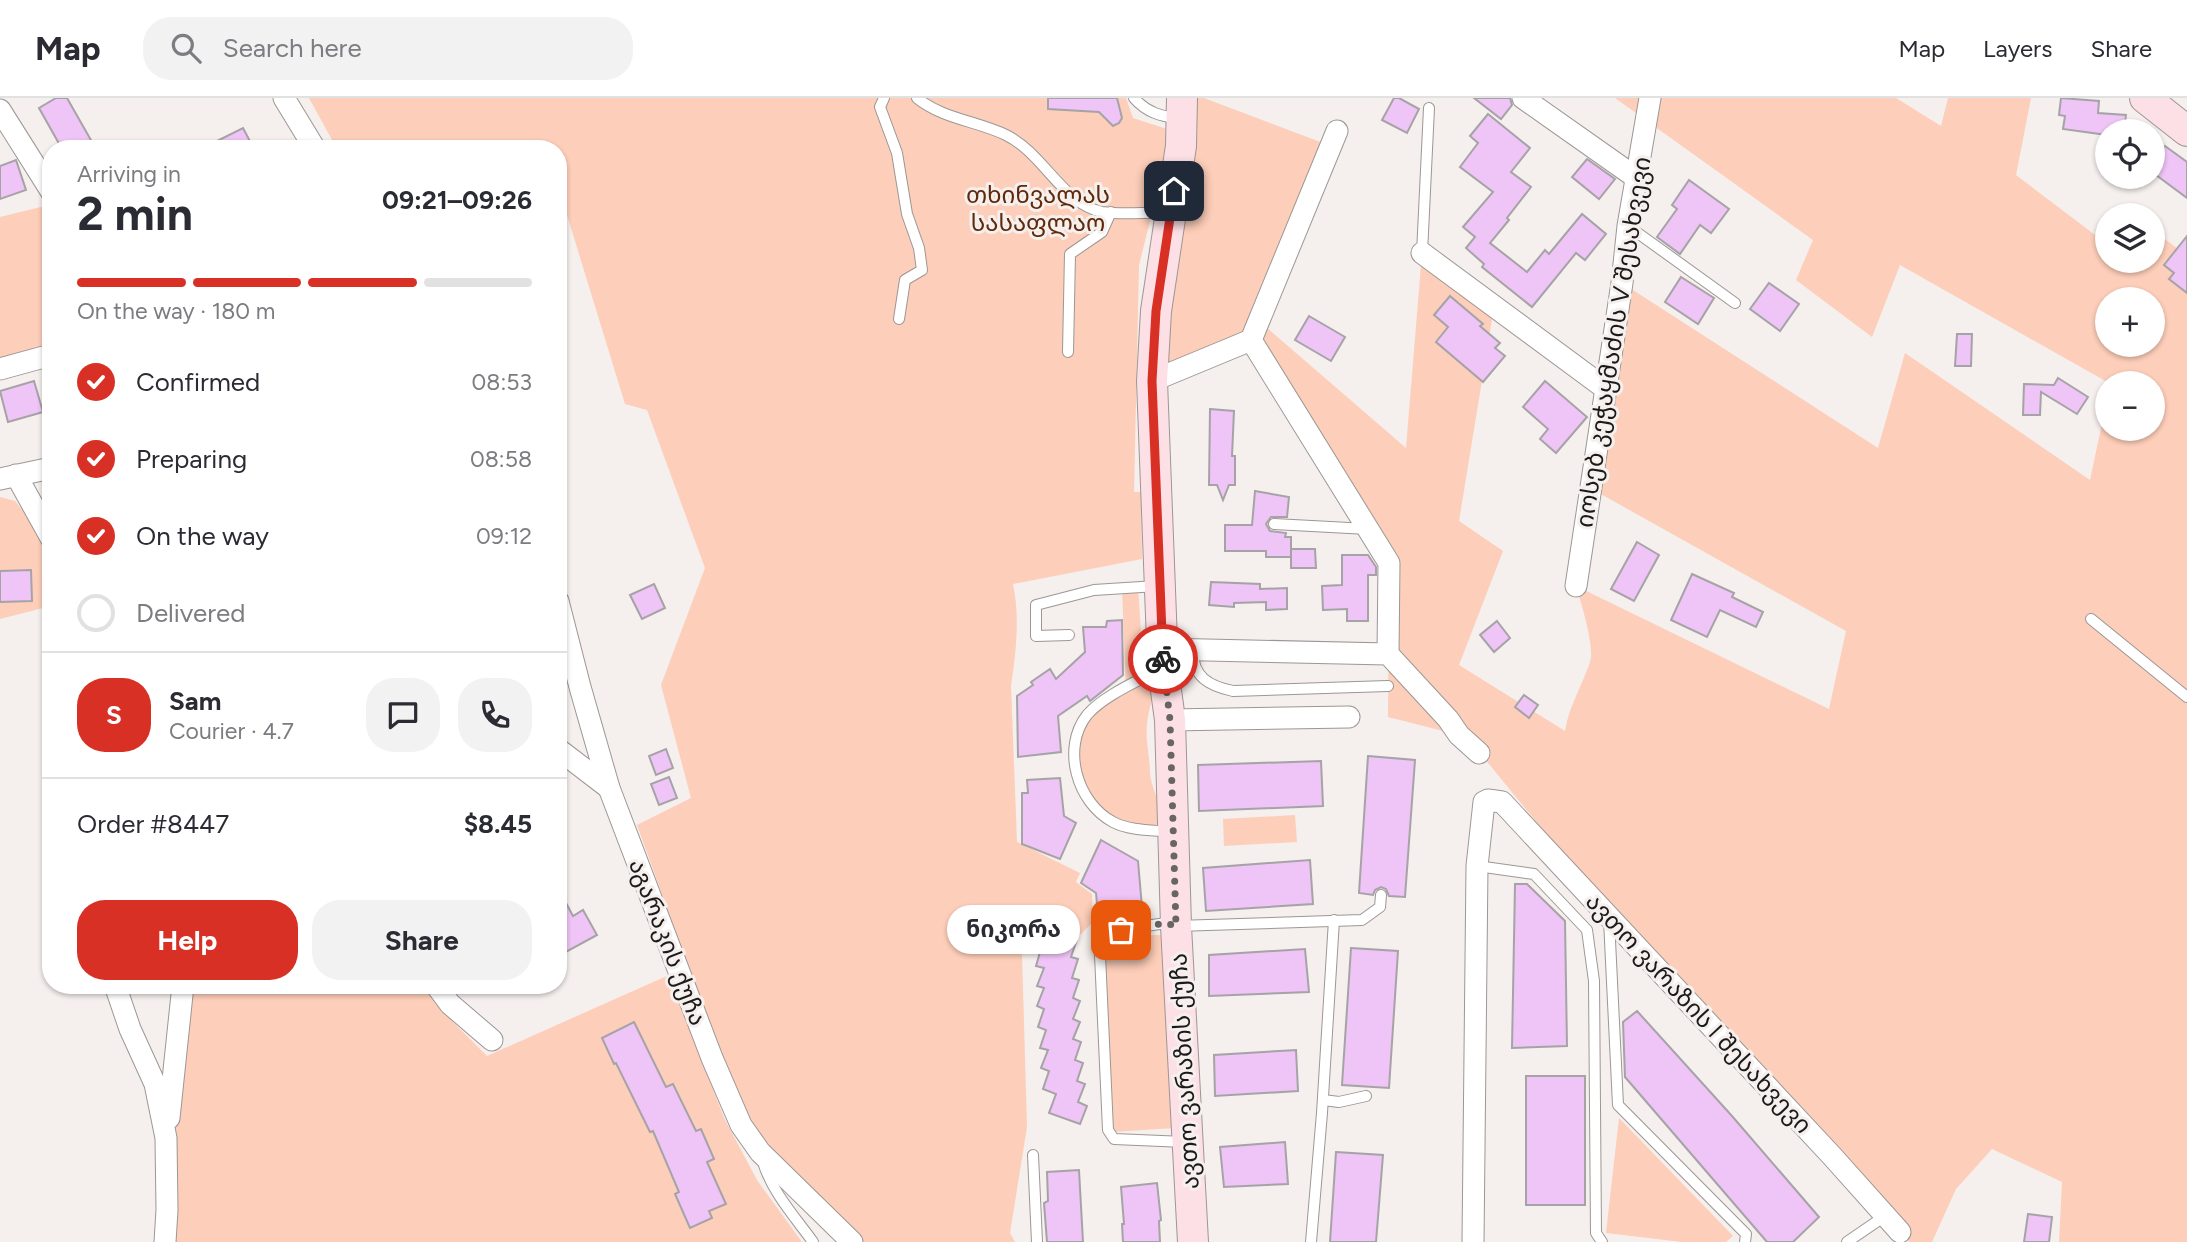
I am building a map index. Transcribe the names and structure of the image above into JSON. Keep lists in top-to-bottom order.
{
  "streets": {
    "street": [
      "იოსებ კეჭაყმაძის V შესახვევი",
      "აგარაკის ქუჩა",
      "ავთო ვარაზის I შესახვევი",
      "ავთო ვარაზის ქუჩა"
    ]
  },
  "parks": ["თხინვალას სასაფლაო"],
  "places": ["ნიკორა"],
  "page": {
    "header": "Map",
    "search": "Search here",
    "nav": ["Map", "Layers", "Share"],
    "map_buttons": ["+", "−"],
    "heading": ["2 min", "Arriving in", "09:21–09:26"],
    "panel": [
      "Sam",
      "Courier · 4.7",
      "Order #8447",
      "$8.45"
    ],
    "bar": "On the way · 180 m",
    "list": [
      ["Confirmed", "08:53"],
      ["Preparing", "08:58"],
      ["On the way", "09:12"],
      "Delivered"
    ],
    "round": "S",
    "buttons": ["Help", "Share"],
    "bubble": "ნიკორა"
  }
}
